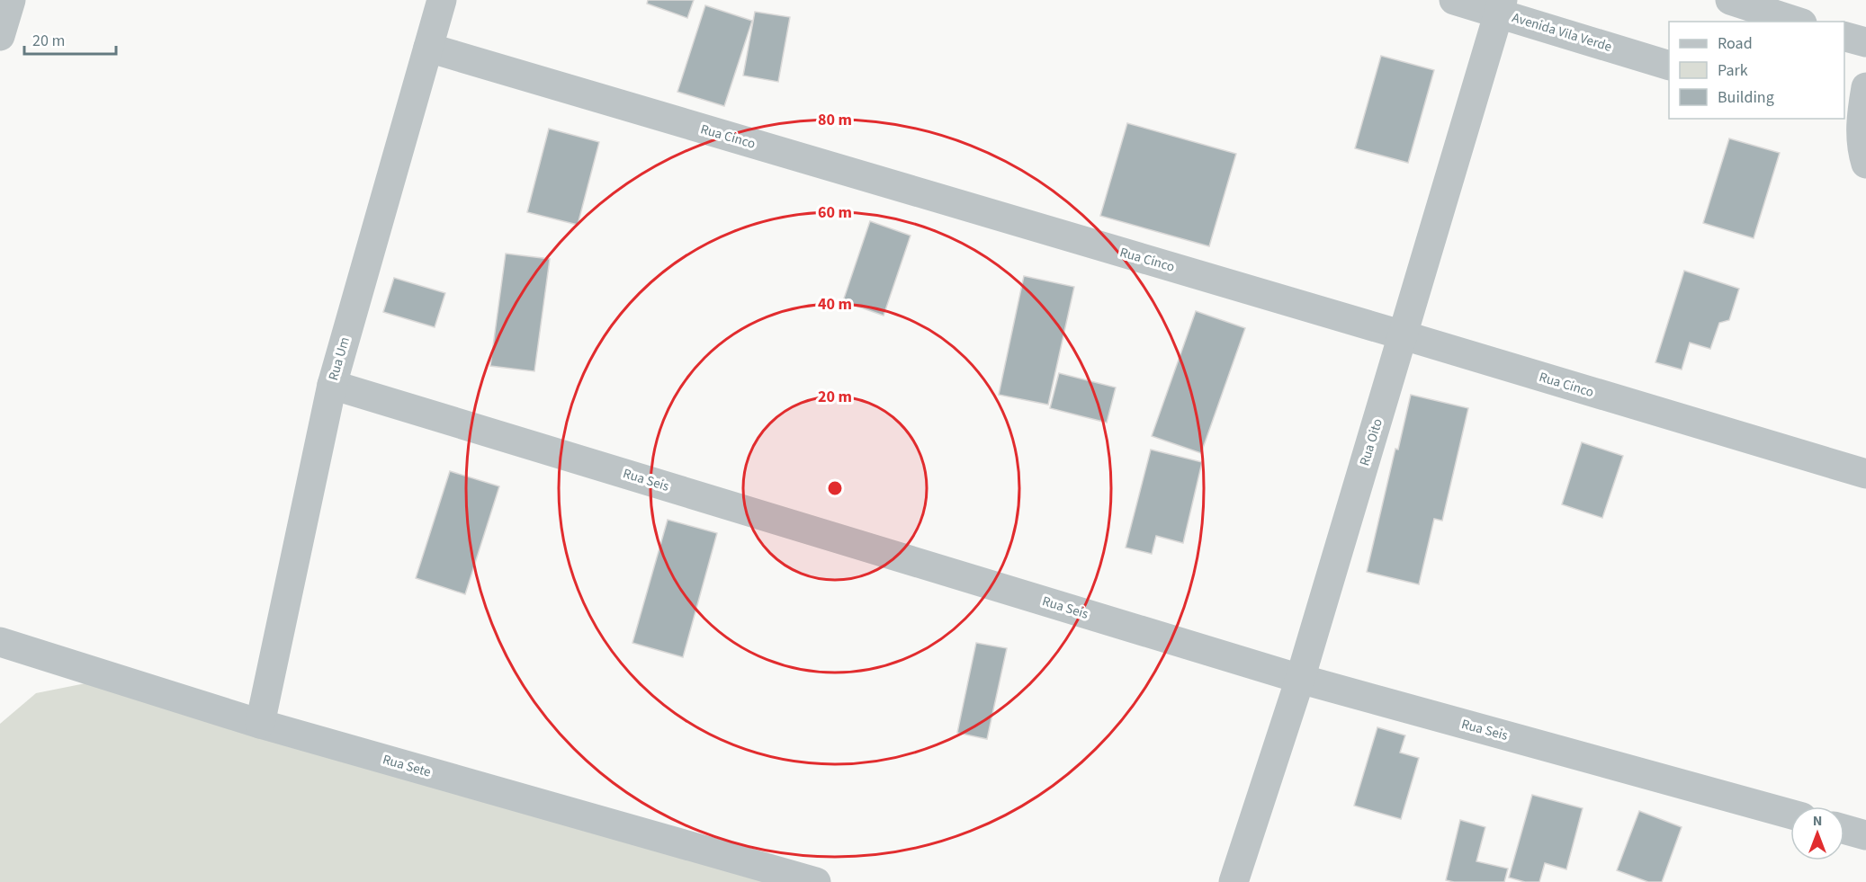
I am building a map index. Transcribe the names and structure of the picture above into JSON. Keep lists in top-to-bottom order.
{
  "streets": {
    "street": [
      "Avenida Vila Verde",
      "Rua Cinco",
      "Rua Um",
      "Rua Oito",
      "Rua Seis",
      "Rua Sete"
    ]
  },
  "crossings": [
    ["Avenida Vila Verde", "Rua Oito"],
    ["Rua Cinco", "Rua Um"],
    ["Rua Cinco", "Rua Oito"],
    ["Rua Um", "Rua Seis"],
    ["Rua Um", "Rua Sete"],
    ["Rua Oito", "Rua Seis"]
  ],
  "legend": ["Road", "Park", "Building"],
  "scale_bar": "20 m",
  "north": "top",
  "rings": [
    "80 m",
    "60 m",
    "40 m",
    "20 m"
  ]
}
